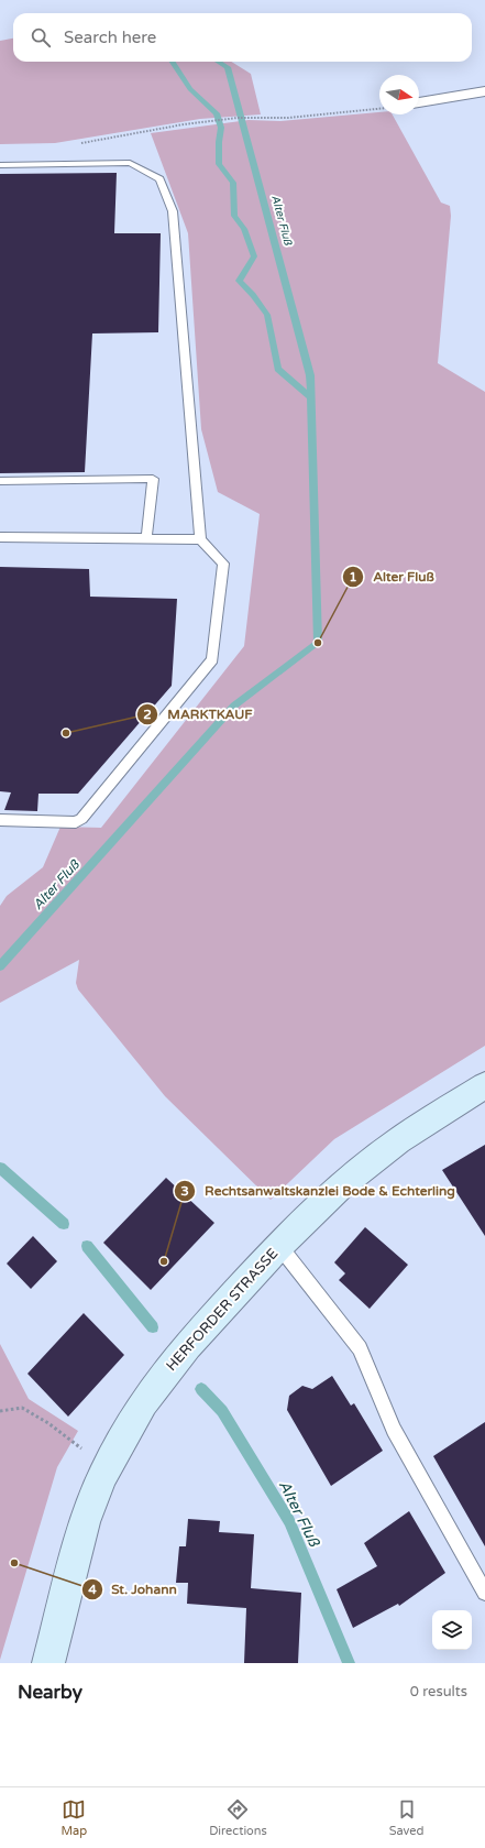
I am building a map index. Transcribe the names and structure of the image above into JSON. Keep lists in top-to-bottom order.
{
  "streets": {
    "street": ["HERFORDER STRASSE"]
  },
  "water": ["Alter Fluß"],
  "places": [
    "Alter Fluß",
    "MARKTKAUF",
    "Rechtsanwaltskanzlei Bode & Echterling",
    "St. Johann"
  ],
  "north": "right",
  "page": {
    "search": "Search here",
    "heading": ["Nearby", "0 results"],
    "nav": ["Map", "Directions", "Saved"]
  }
}
